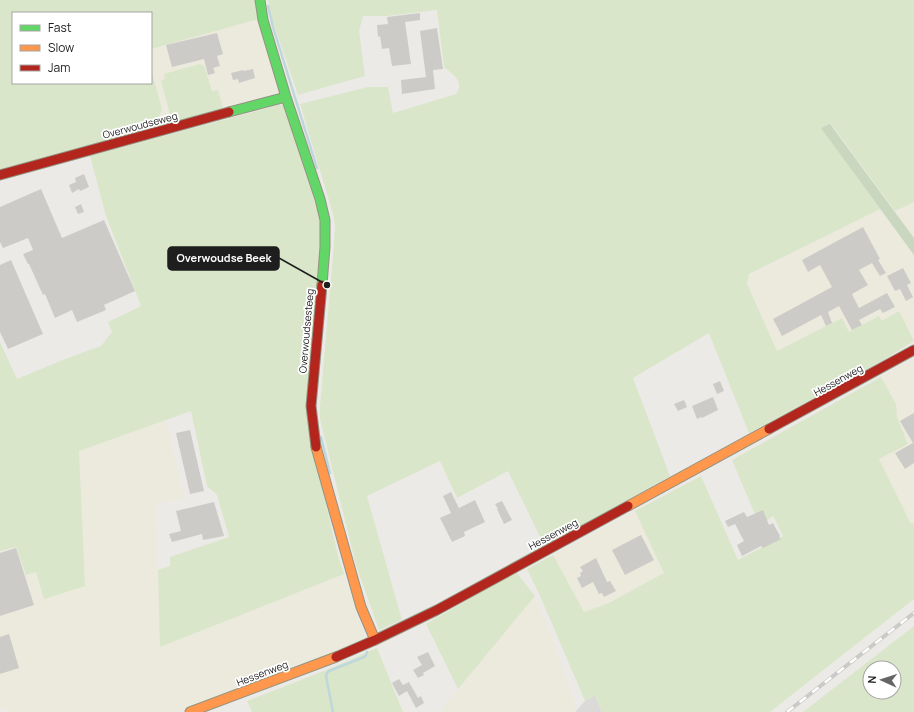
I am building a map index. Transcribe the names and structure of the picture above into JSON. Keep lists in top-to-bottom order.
{
  "streets": {
    "street": ["Overwoudseweg", "Overwoudsesteeg", "Hessenweg"]
  },
  "crossings": [
    ["Overwoudseweg", "Overwoudsesteeg"],
    ["Overwoudsesteeg", "Hessenweg"]
  ],
  "places": ["Overwoudse Beek"],
  "legend": ["Fast", "Slow", "Jam"],
  "north": "left"
}
